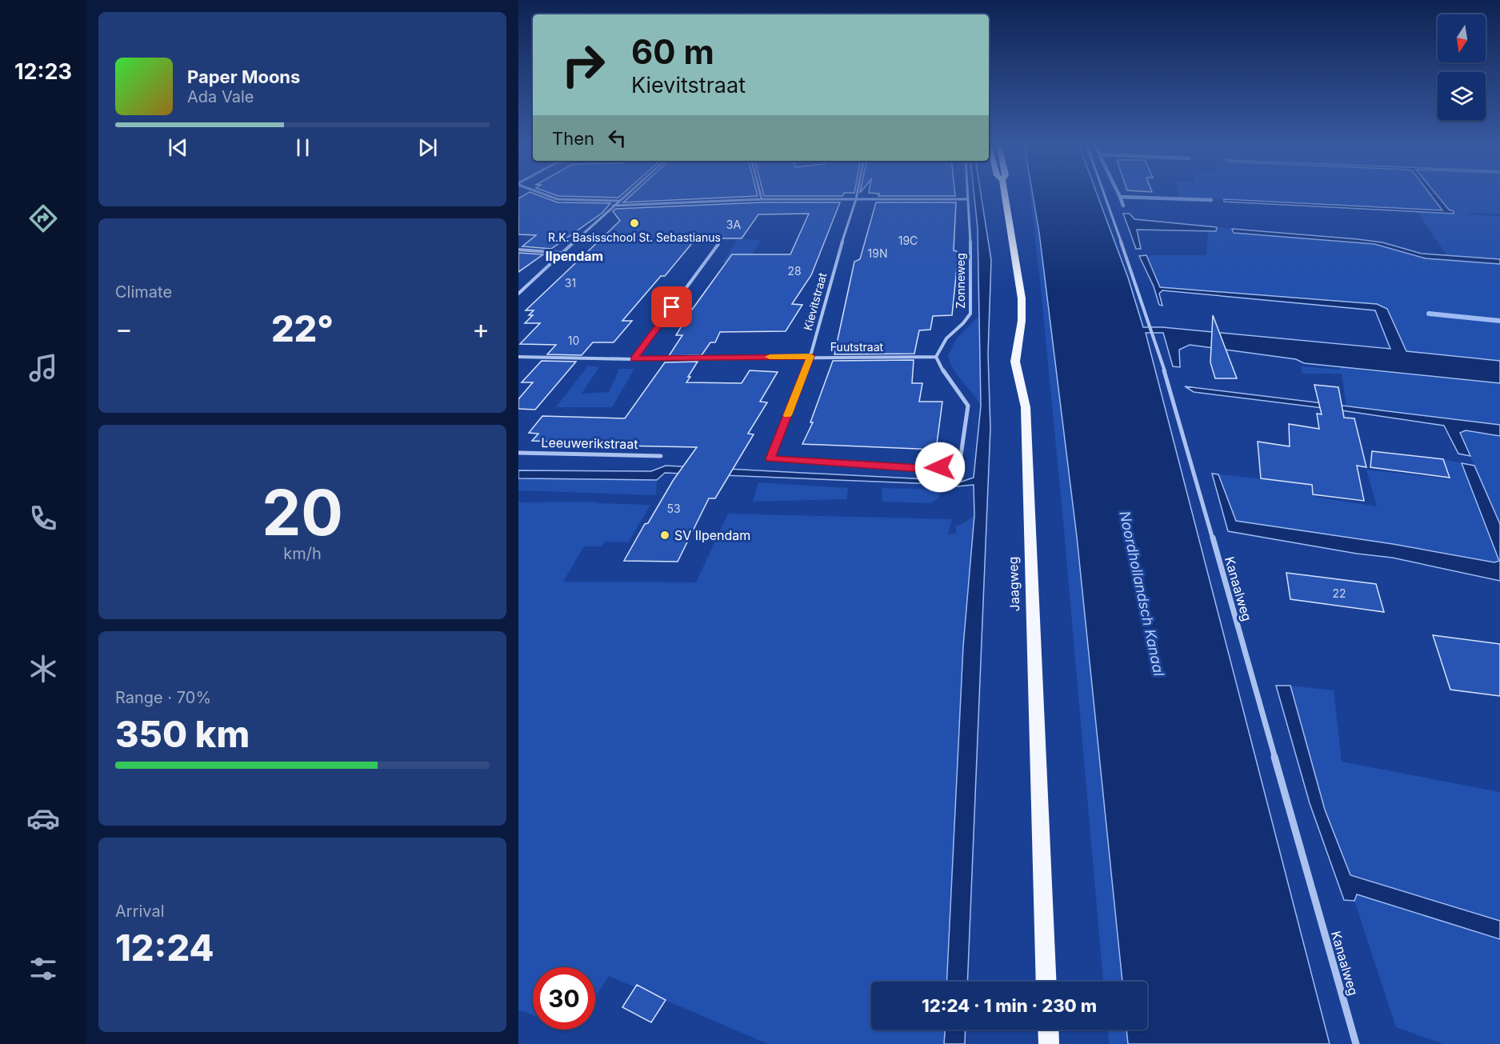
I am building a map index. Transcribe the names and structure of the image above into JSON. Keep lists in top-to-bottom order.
{
  "streets": {
    "main road": ["Jaagweg"],
    "street": [
      "Zonneweg",
      "Kievitstraat",
      "Fuutstraat",
      "Leeuwerikstraat",
      "Kanaalweg"
    ]
  },
  "crossings": [
    ["Zonneweg", "Kievitstraat"],
    ["Zonneweg", "Fuutstraat"],
    ["Kievitstraat", "Fuutstraat"]
  ],
  "districts": ["Ilpendam"],
  "water": ["Noordhollandsch Kanaal"],
  "places": ["R.K. Basisschool St. Sebastianus", "SV Ilpendam"],
  "house_numbers": [
    "3A",
    "19C",
    "19N",
    "28",
    "31",
    "10",
    "53",
    "22"
  ],
  "north": "bottom",
  "page": {
    "tabs": "12:23",
    "turn": ["60 m", "Kievitstraat"],
    "song": ["Paper Moons", "Ada Vale"],
    "then": "Then",
    "tile": [
      "Climate",
      ["20", "km/h"],
      ["Range · 70%", "350 km"],
      ["Arrival", "12:24"]
    ],
    "heat": ["−", "22°", "+"],
    "limit": "30",
    "trip": "12:24 · 1 min · 230 m"
  }
}
